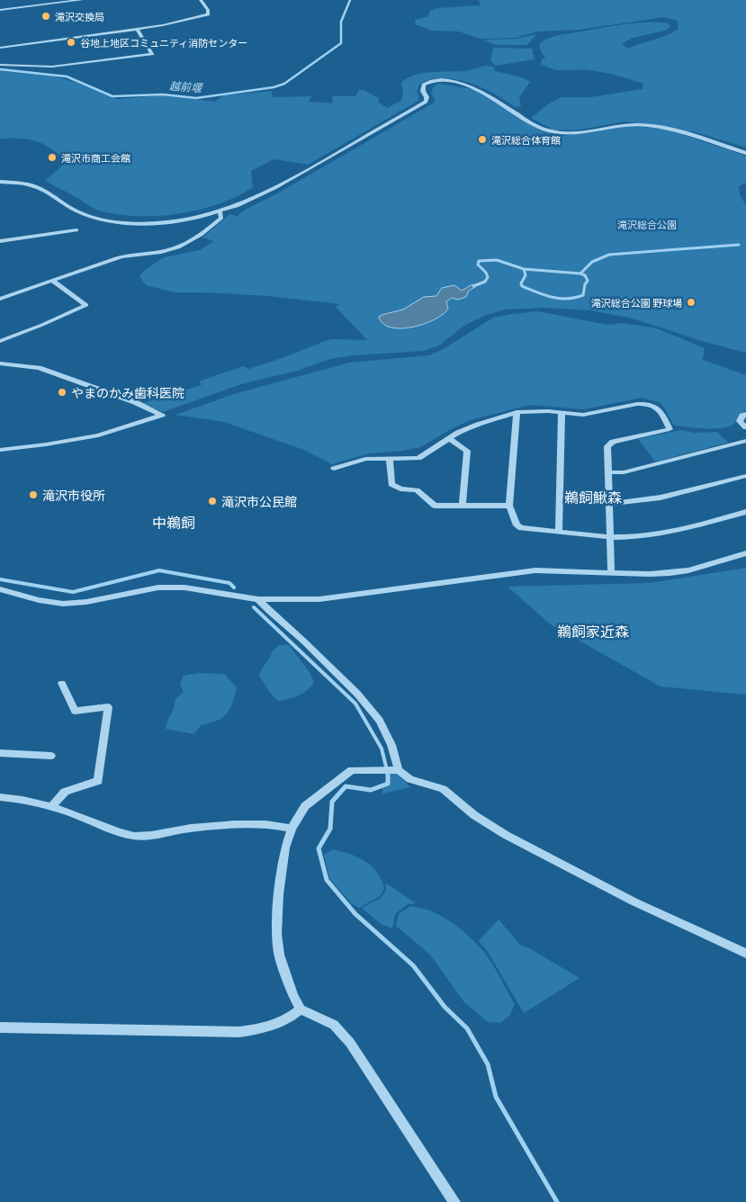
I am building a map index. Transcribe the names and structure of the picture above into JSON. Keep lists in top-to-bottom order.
{
  "districts": ["鵜飼鰍森", "中鵜飼", "鵜飼家近森"],
  "water": ["越前堰"],
  "parks": ["滝沢総合公園"],
  "places": [
    "滝沢交換局",
    "谷地上地区コミュニティ消防センター",
    "滝沢総合体育館",
    "滝沢市商工会館",
    "滝沢総合公園 野球場",
    "やまのかみ歯科医院",
    "滝沢市役所",
    "滝沢市公民館"
  ]
}
